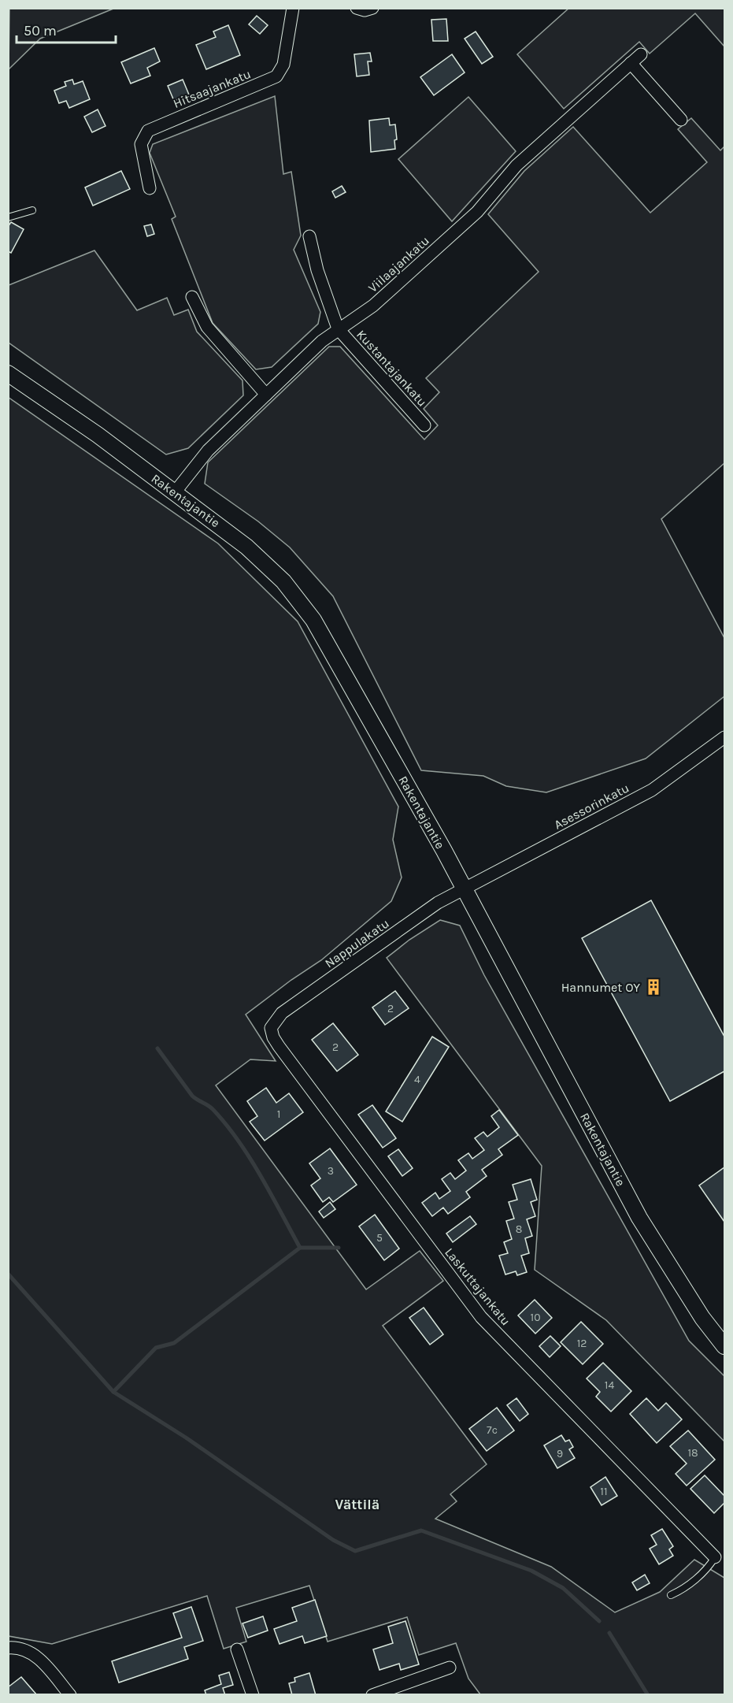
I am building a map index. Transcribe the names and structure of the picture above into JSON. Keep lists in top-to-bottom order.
{
  "streets": {
    "street": [
      "Hitsaajankatu",
      "Viilaajankatu",
      "Kustantajankatu",
      "Rakentajantie",
      "Asessorinkatu",
      "Nappulakatu",
      "Laskuttajankatu"
    ]
  },
  "crossings": [
    ["Viilaajankatu", "Kustantajankatu"],
    ["Viilaajankatu", "Rakentajantie"],
    ["Rakentajantie", "Asessorinkatu"],
    ["Rakentajantie", "Nappulakatu"],
    ["Asessorinkatu", "Nappulakatu"],
    ["Nappulakatu", "Laskuttajankatu"]
  ],
  "districts": ["Vättilä"],
  "places": {
    "building": ["Hannumet OY"]
  },
  "house_numbers": [
    "2",
    "2",
    "4",
    "1",
    "3",
    "8",
    "5",
    "10",
    "12",
    "14",
    "7c",
    "18",
    "9",
    "11"
  ],
  "scale_bar": "50 m"
}
